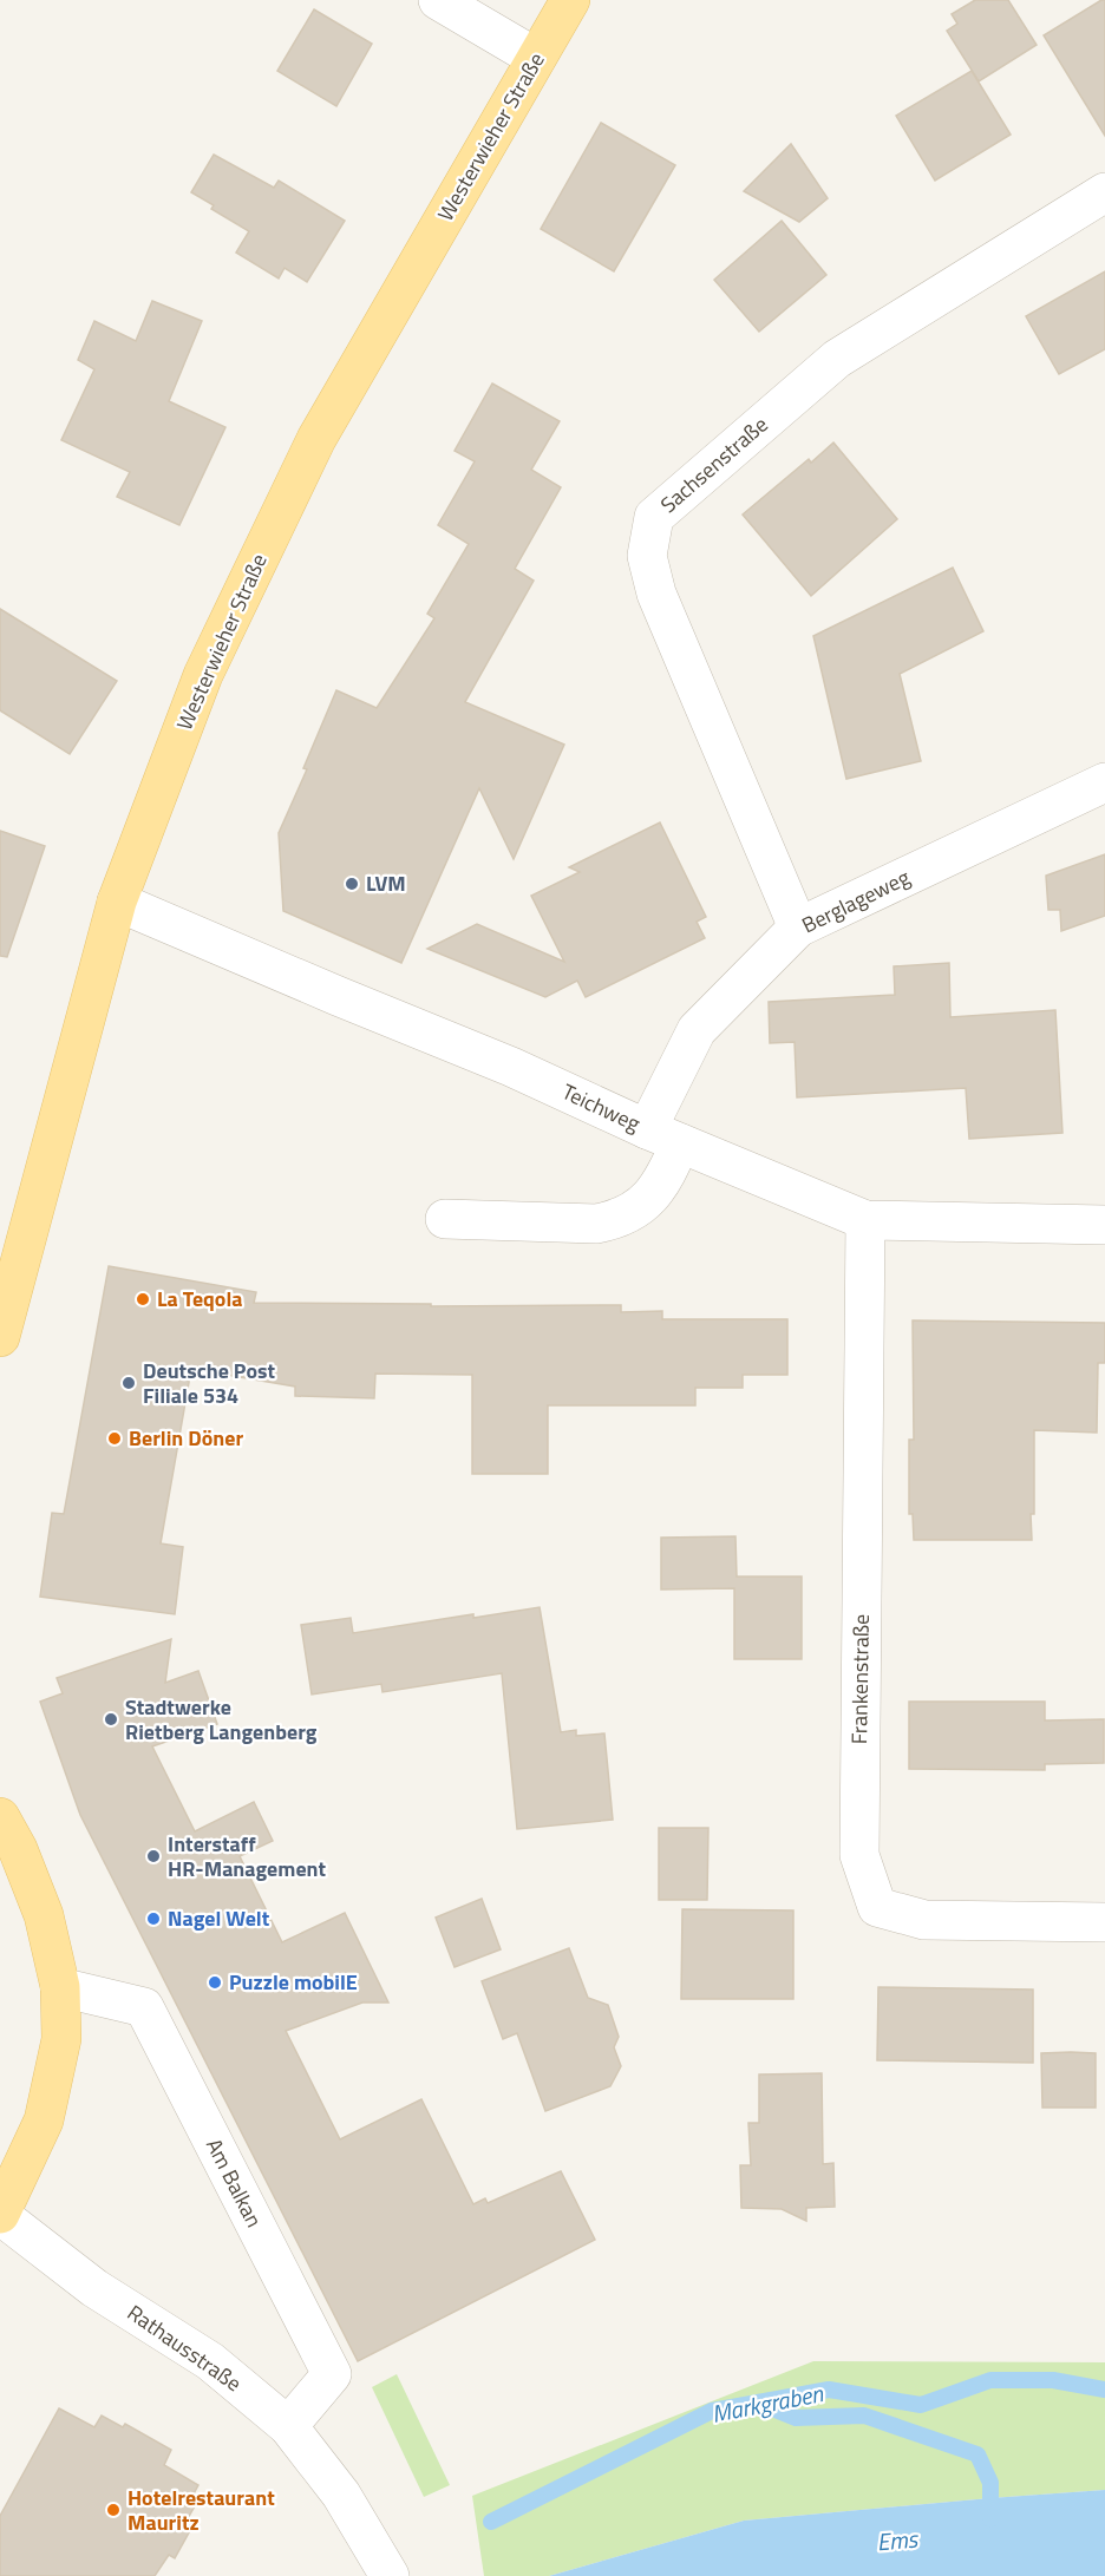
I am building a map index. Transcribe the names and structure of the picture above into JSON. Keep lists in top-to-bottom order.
{
  "streets": {
    "main road": ["Westerwieher Straße"],
    "street": [
      "Sachsenstraße",
      "Berglageweg",
      "Teichweg",
      "Frankenstraße",
      "Am Balkan",
      "Rathausstraße"
    ]
  },
  "crossings": [
    ["Westerwieher Straße", "Teichweg"],
    ["Sachsenstraße", "Berglageweg"],
    ["Berglageweg", "Teichweg"],
    ["Teichweg", "Frankenstraße"],
    ["Am Balkan", "Rathausstraße"]
  ],
  "water": ["Markgraben", "Ems"],
  "places": [
    "LVM",
    "La Teqola",
    "Deutsche Post Filiale 534",
    "Berlin Döner",
    "Stadtwerke Rietberg Langenberg",
    "Interstaff HR-Management",
    "Nagel Welt",
    "Puzzle mobilE",
    "Hotelrestaurant Mauritz"
  ]
}
